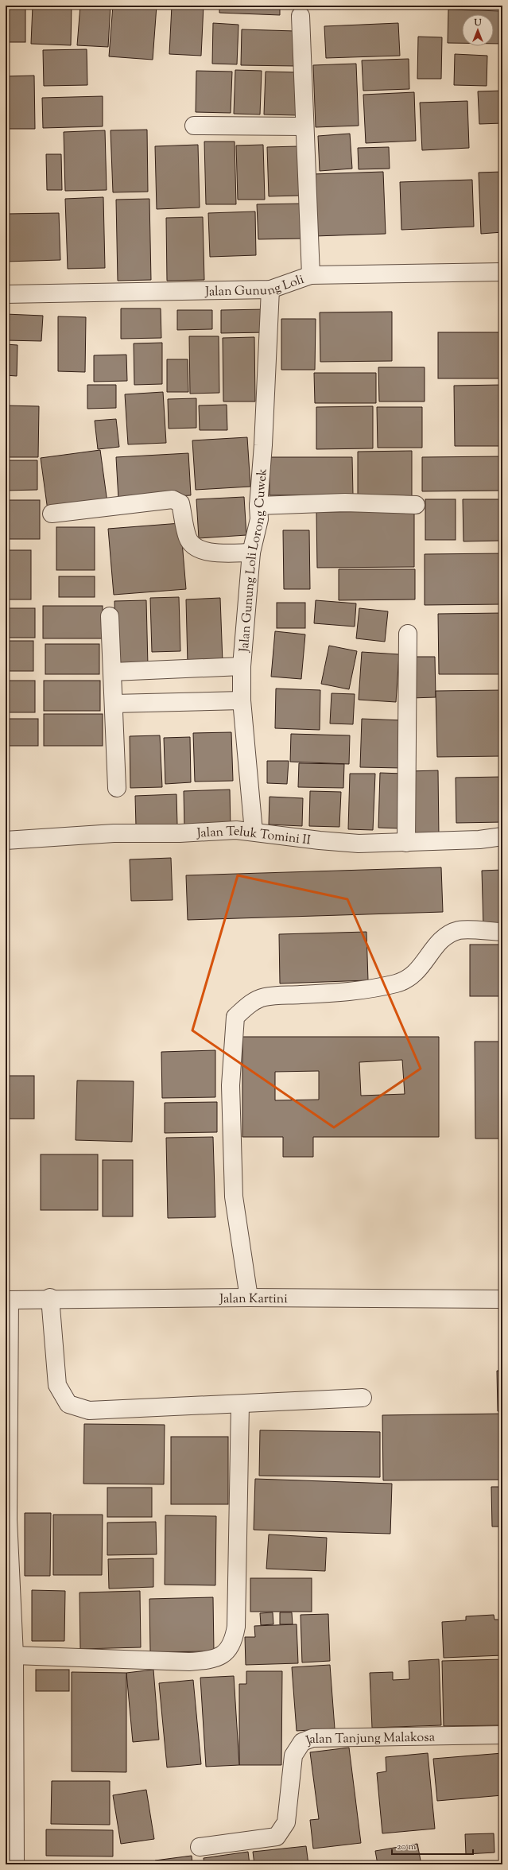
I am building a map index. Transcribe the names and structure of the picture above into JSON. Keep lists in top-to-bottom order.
{
  "streets": {
    "street": [
      "Jalan Gunung Loli",
      "Jalan Gunung Loli Lorong Cuwek",
      "Jalan Teluk Tomini II",
      "Jalan Kartini",
      "Jalan Tanjung Malakosa"
    ]
  },
  "crossings": [
    ["Jalan Gunung Loli", "Jalan Gunung Loli Lorong Cuwek"],
    ["Jalan Gunung Loli Lorong Cuwek", "Jalan Teluk Tomini II"]
  ],
  "scale_bar": "20 m",
  "north": "top"
}
